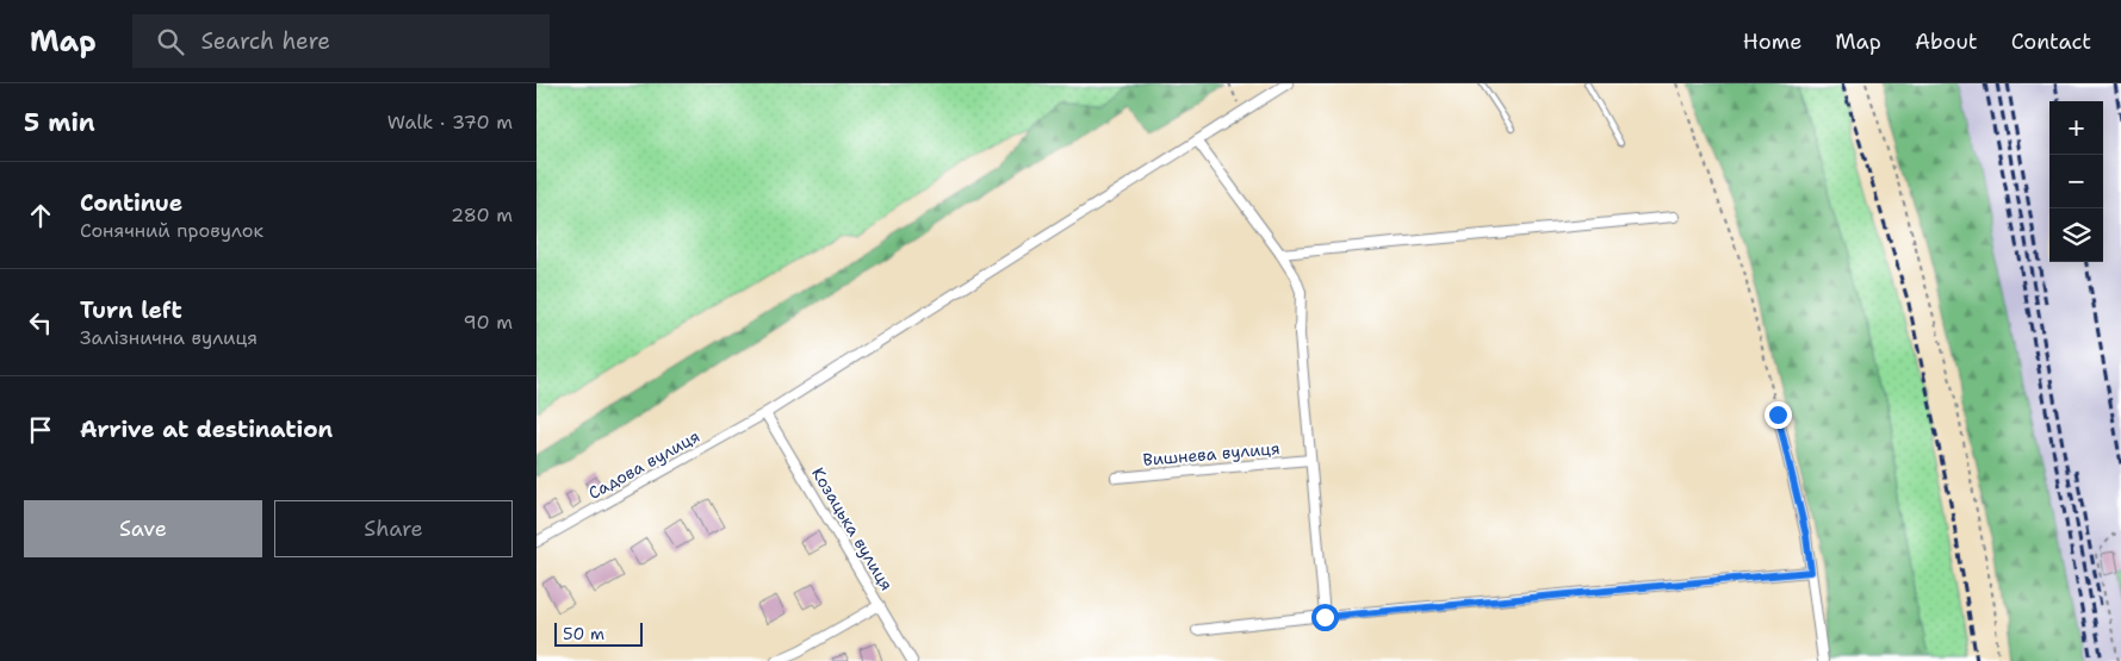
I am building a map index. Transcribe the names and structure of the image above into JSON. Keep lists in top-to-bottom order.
{
  "streets": {
    "street": ["Вишнева вулиця", "Садова вулиця", "Козацька вулиця"]
  },
  "crossings": [
    ["Садова вулиця", "Козацька вулиця"]
  ],
  "scale_bar": "50 m",
  "page": {
    "header": "Map",
    "search": "Search here",
    "nav": [
      "Home",
      "Map",
      "About",
      "Contact"
    ],
    "heading": ["5 min", "Walk · 370 m"],
    "map_buttons": ["+", "−"],
    "list": [
      ["Continue", "Сонячний провулок", "280 m"],
      ["Turn left", "Залізнична вулиця", "90 m"],
      "Arrive at destination"
    ],
    "buttons": ["Save", "Share"],
    "scale": "50 m"
  }
}
